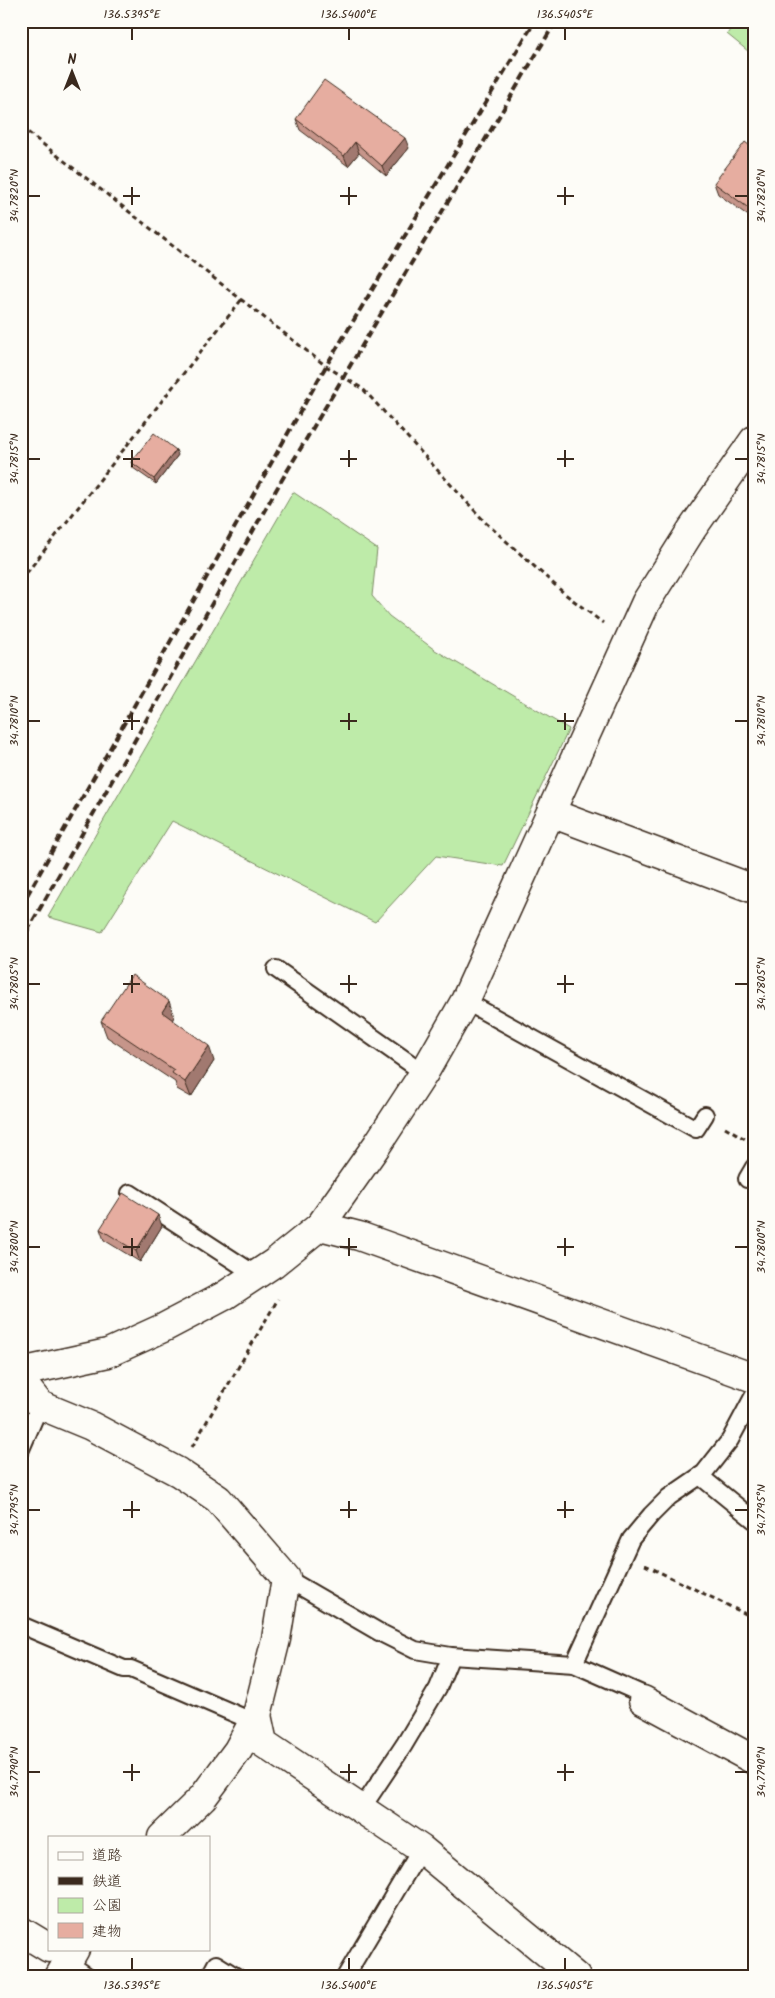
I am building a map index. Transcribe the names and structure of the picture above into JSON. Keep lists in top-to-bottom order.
{
  "legend": [
    "道路",
    "鉄道",
    "公園",
    "建物"
  ],
  "north": "top",
  "coordinates": [
    "136.5395°E",
    "136.5400°E",
    "136.5405°E",
    "34.7820°N",
    "34.7815°N",
    "34.7810°N",
    "34.7805°N",
    "34.7800°N",
    "34.7795°N",
    "34.7790°N"
  ]
}
